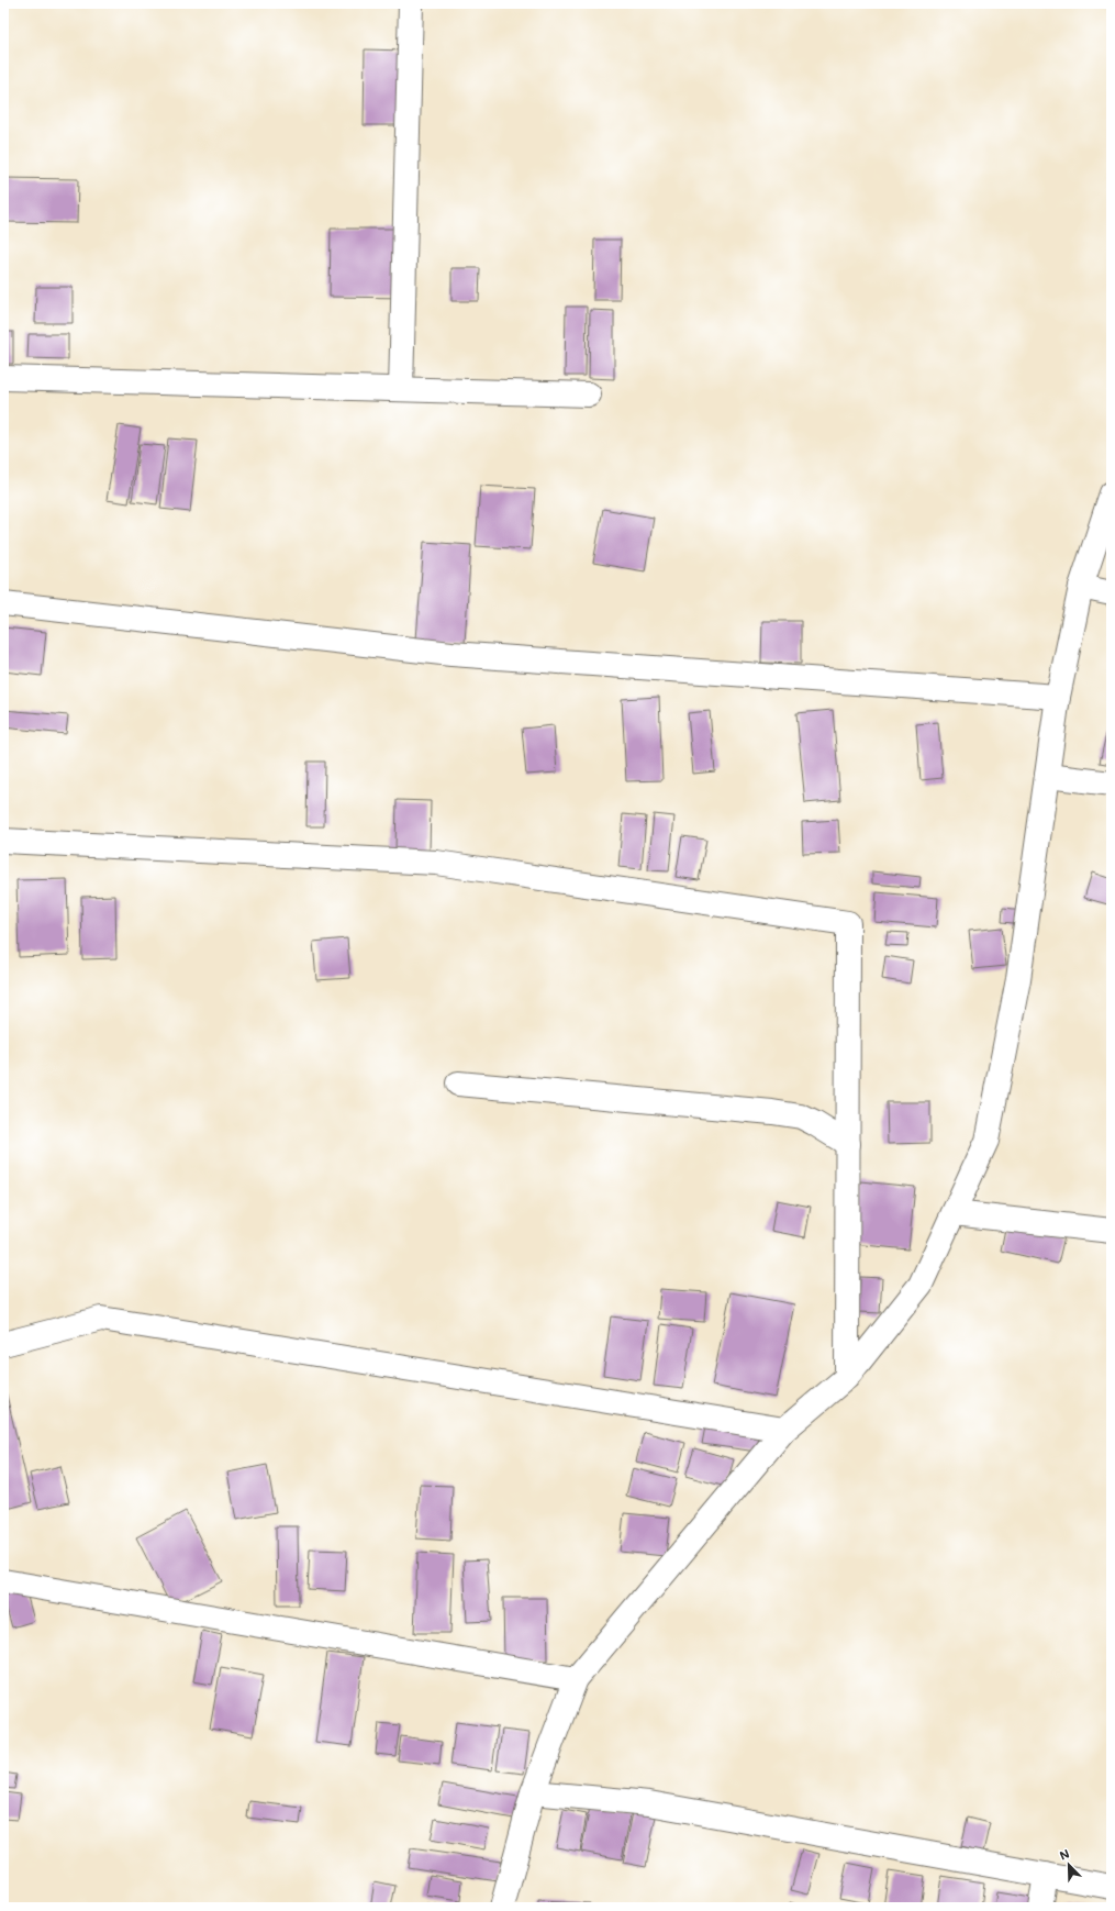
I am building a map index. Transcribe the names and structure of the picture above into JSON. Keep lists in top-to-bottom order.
{
  "north": "top left"
}
